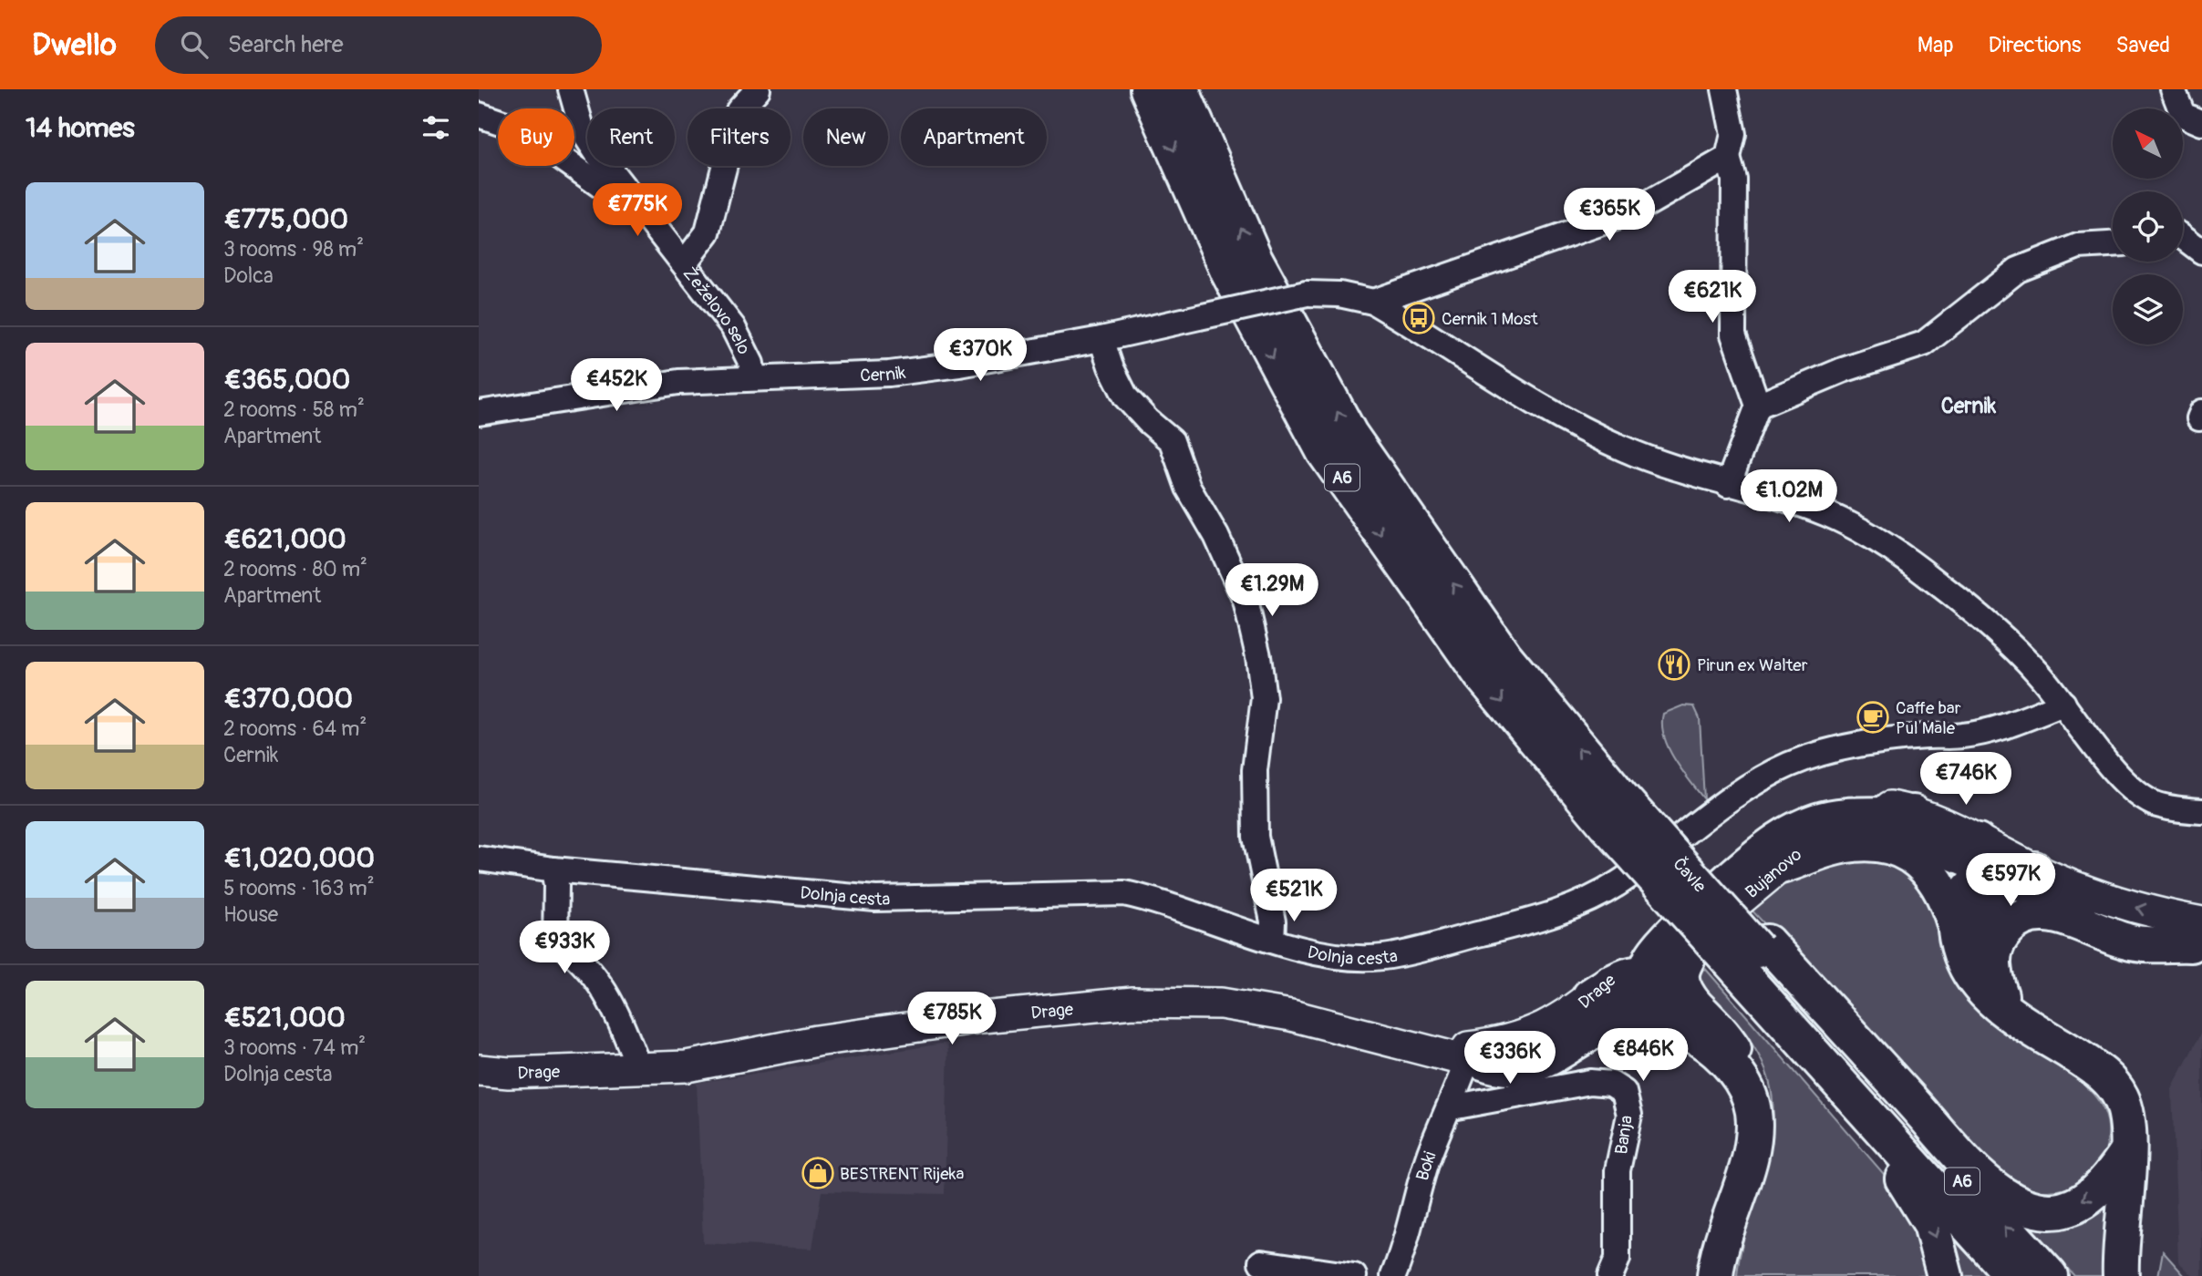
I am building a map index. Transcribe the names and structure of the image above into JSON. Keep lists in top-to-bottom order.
{
  "streets": {
    "highway": ["A6", "Čavle"],
    "main road": ["Bujanovo", "Drage"],
    "street": [
      "Žeželovo selo",
      "Cernik",
      "Dolnja cesta",
      "Banja",
      "Boki"
    ]
  },
  "crossings": [
    ["Žeželovo selo", "Cernik"],
    ["A6", "Čavle"],
    ["Bujanovo", "Drage"],
    ["Drage", "Boki"],
    ["Banja", "Boki"]
  ],
  "districts": ["Cernik"],
  "places": {
    "bus stop": ["Cernik 1 Most"],
    "restaurant": ["Pirun ex Walter"],
    "cafe": ["Caffe bar Pul Male"],
    "shop": ["BESTRENT Rijeka"]
  },
  "north": "top left",
  "page": {
    "header": "Dwello",
    "search": "Search here",
    "nav": ["Map", "Directions", "Saved"],
    "heading": "14 homes",
    "chip": [
      "Buy",
      "Rent",
      "Filters",
      "New",
      "Apartment"
    ],
    "list": [
      {
        "name": "€775,000",
        "note": "3 rooms · 98 m² · Dolca"
      },
      {
        "name": "€365,000",
        "note": "2 rooms · 58 m² · Apartment"
      },
      {
        "name": "€621,000",
        "note": "2 rooms · 80 m² · Apartment"
      },
      {
        "name": "€370,000",
        "note": "2 rooms · 64 m² · Cernik"
      },
      {
        "name": "€1,020,000",
        "note": "5 rooms · 163 m² · House"
      },
      {
        "name": "€521,000",
        "note": "3 rooms · 74 m² · Dolnja cesta"
      }
    ],
    "price": [
      "€775K",
      "€365K",
      "€621K",
      "€370K",
      "€452K",
      "€1.02M",
      "€1.29M",
      "€746K",
      "€597K",
      "€521K",
      "€933K",
      "€785K",
      "€846K",
      "€336K"
    ]
  }
}
